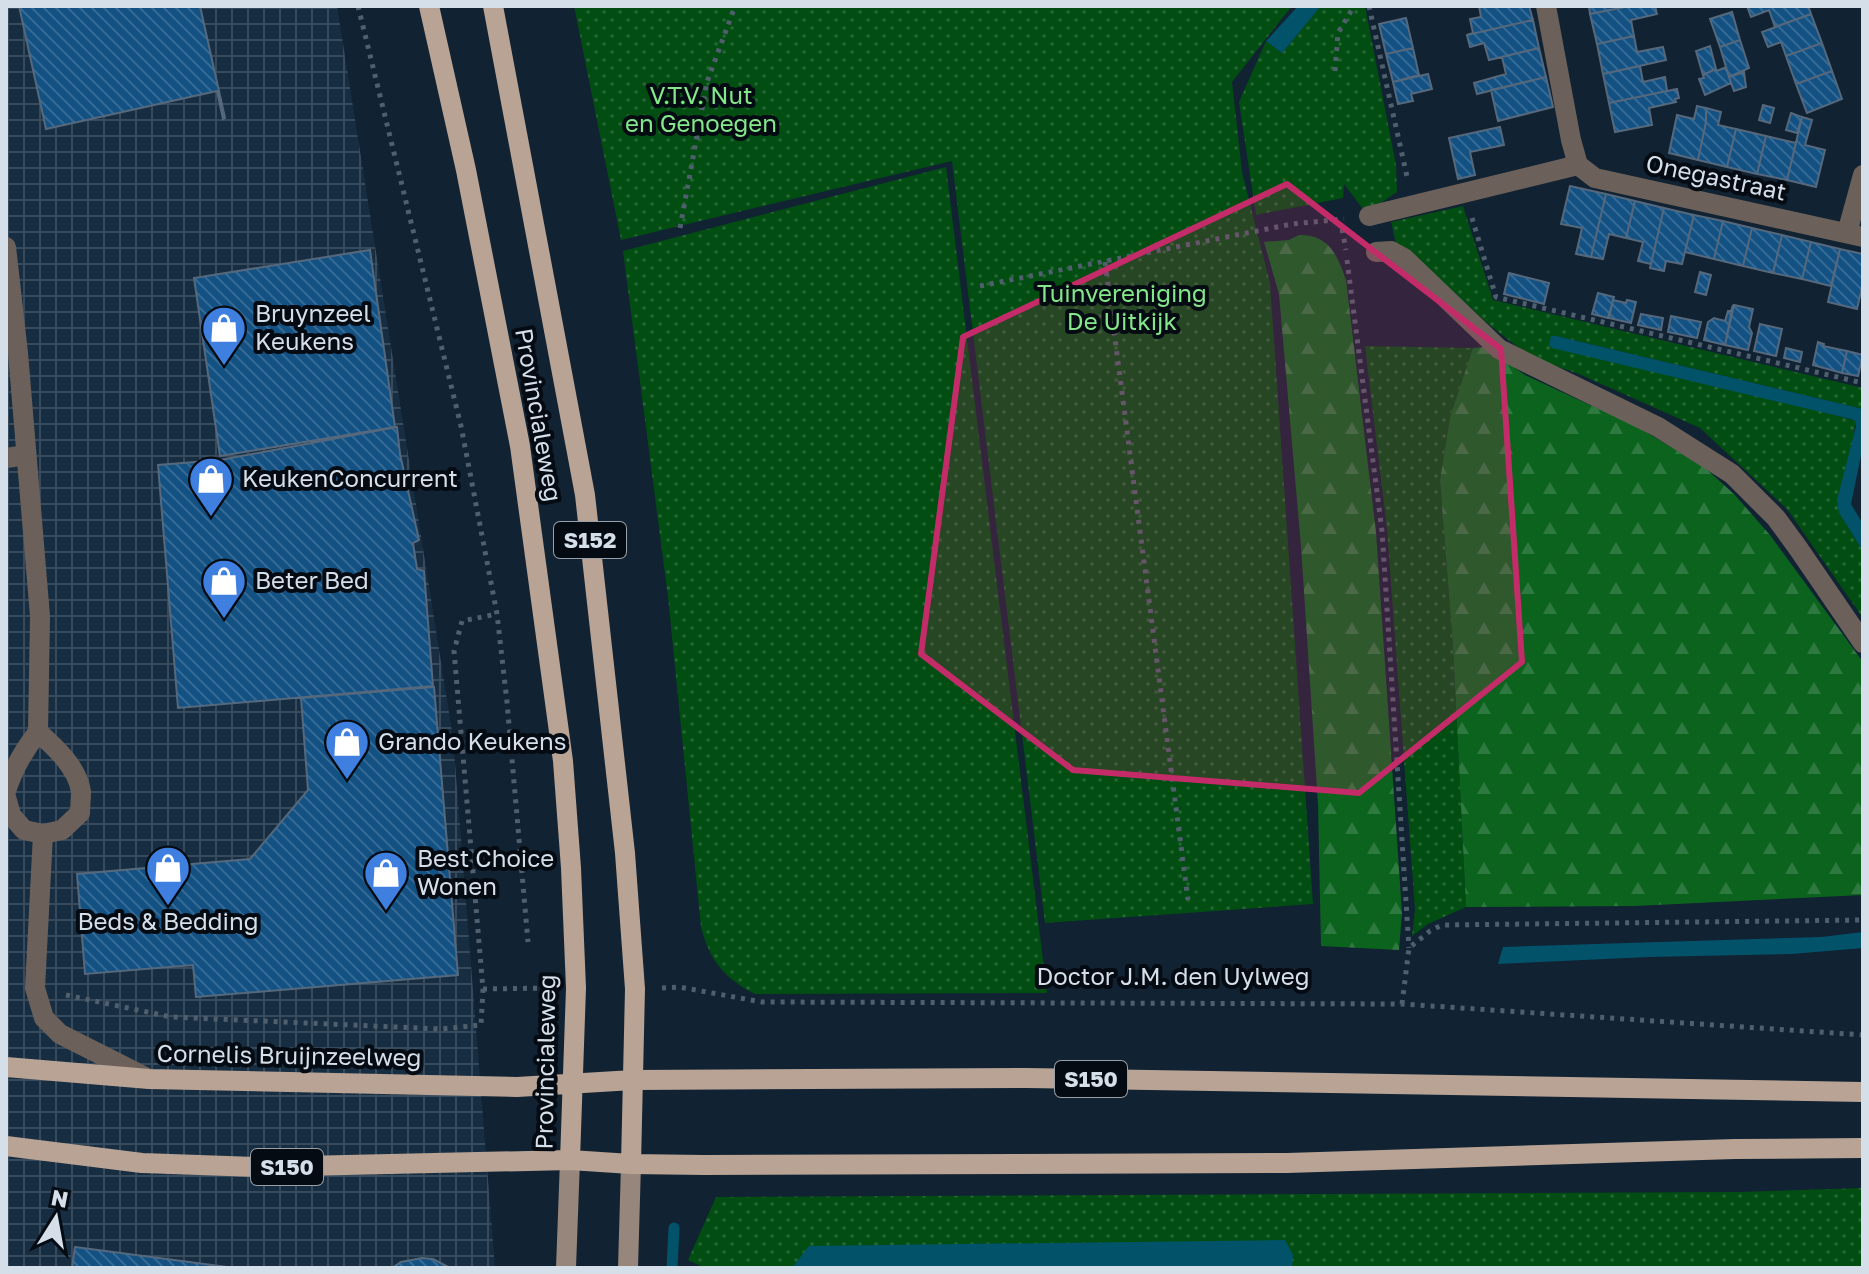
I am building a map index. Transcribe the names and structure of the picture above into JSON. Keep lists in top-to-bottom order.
{
  "streets": {
    "main road": [
      "Provincialeweg",
      "S152",
      "Cornelis Bruijnzeelweg",
      "S150"
    ],
    "street": ["Onegastraat"],
    "path": ["Doctor J.M. den Uylweg"]
  },
  "crossings": [
    ["Provincialeweg", "Doctor J.M. den Uylweg"],
    ["Provincialeweg", "Cornelis Bruijnzeelweg"],
    ["Provincialeweg", "S150"],
    ["Cornelis Bruijnzeelweg", "S150"]
  ],
  "parks": ["V.T.V. Nut en Genoegen", "Tuinvereniging De Uitkijk"],
  "places": {
    "shop": [
      "Bruynzeel Keukens",
      "KeukenConcurrent",
      "Beter Bed",
      "Grando Keukens",
      "Beds & Bedding",
      "Best Choice Wonen"
    ]
  },
  "north": "top"
}
